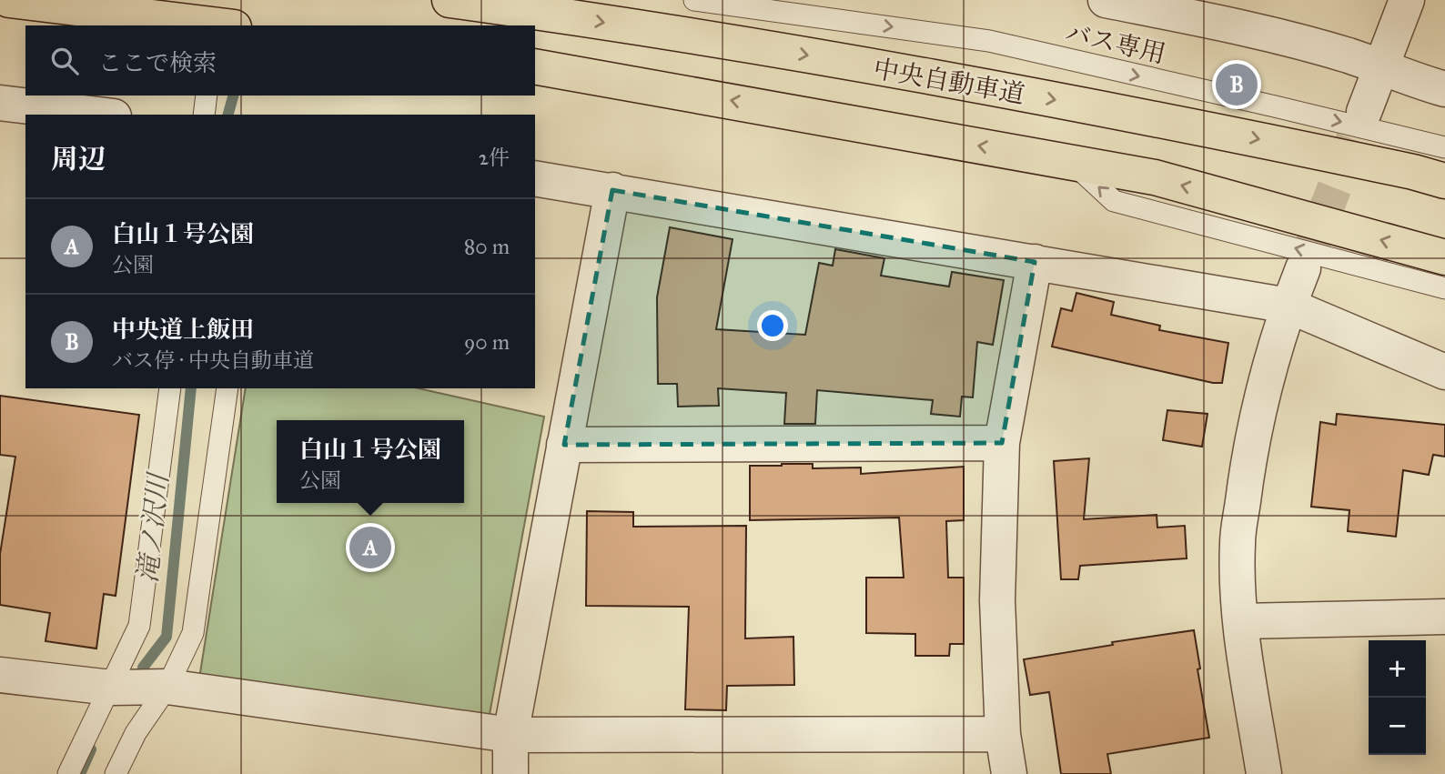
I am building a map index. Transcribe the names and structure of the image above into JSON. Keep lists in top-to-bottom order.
{
  "streets": {
    "highway": ["中央自動車道"],
    "lane": ["バス専用"]
  },
  "water": ["滝ノ沢川"],
  "page": {
    "search": "ここで検索",
    "pins": ["B", "A"],
    "heading": ["周辺", "2件"],
    "list": [
      {
        "mark": "A",
        "name": "白山１号公園",
        "note": "公園",
        "value": "80 m"
      },
      {
        "mark": "B",
        "name": "中央道上飯田",
        "note": "バス停 · 中央自動車道",
        "value": "90 m"
      }
    ],
    "popup": ["白山１号公園", "公園"],
    "map_buttons": ["+", "−"]
  }
}
